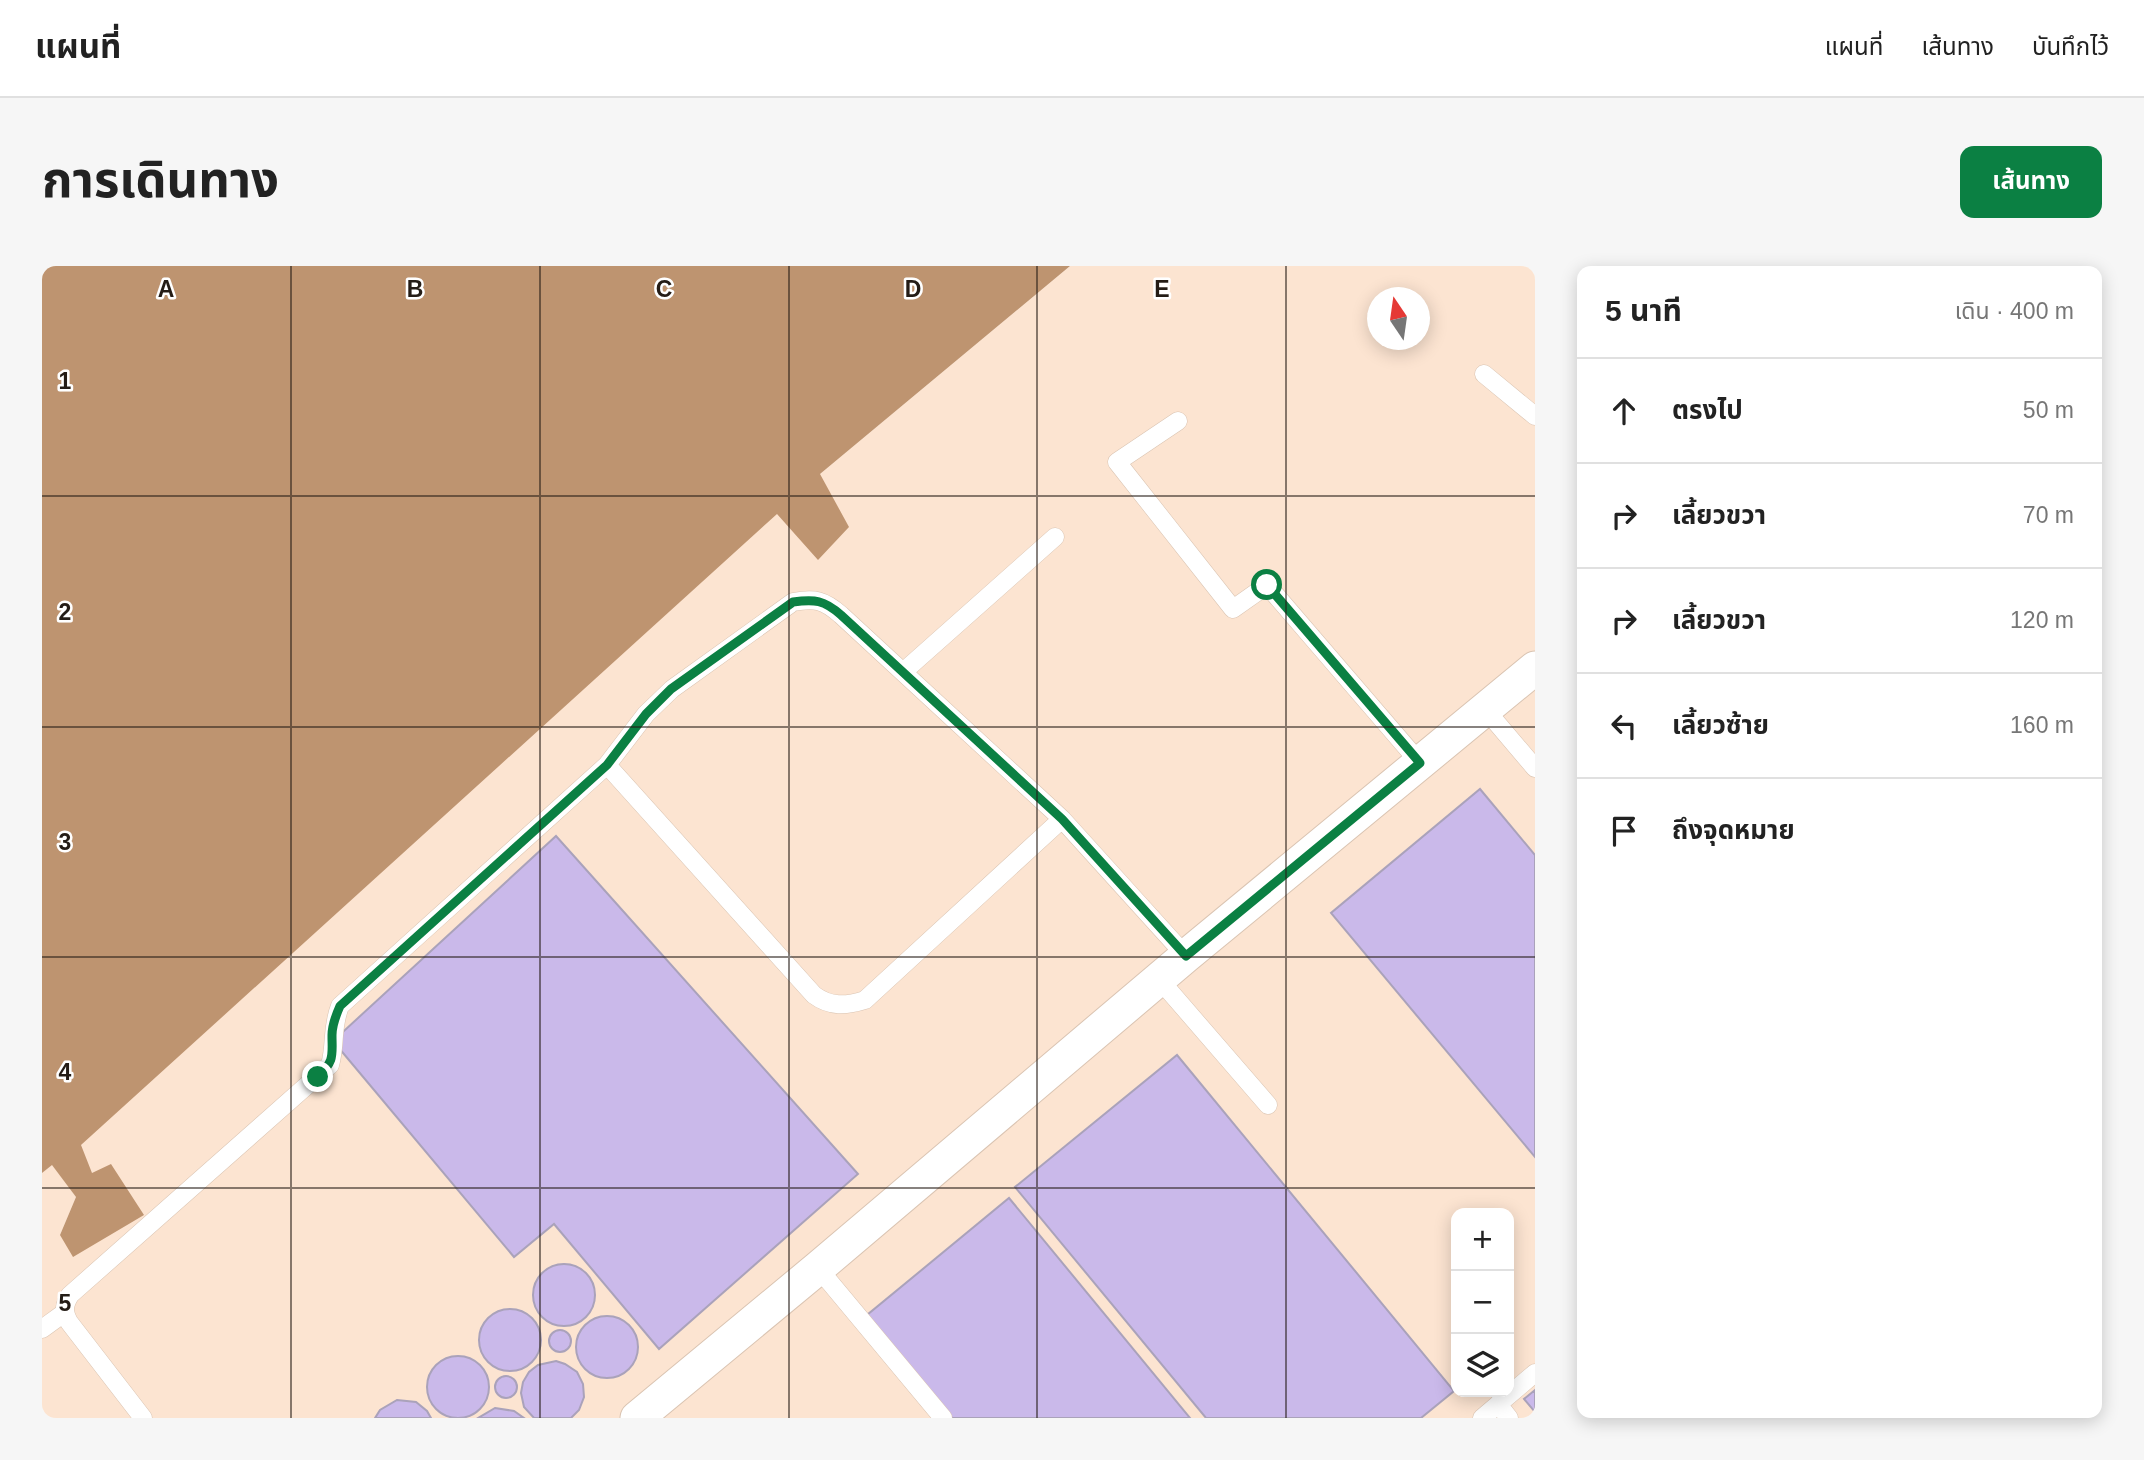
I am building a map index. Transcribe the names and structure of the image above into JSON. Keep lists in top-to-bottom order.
{
  "north": "top",
  "page": {
    "header": "แผนที่",
    "nav": ["แผนที่", "เส้นทาง", "บันทึกไว้"],
    "title": "การเดินทาง",
    "buttons": "เส้นทาง",
    "heading": ["5 นาที", "เดิน · 400 m"],
    "list": [
      ["ตรงไป", "50 m"],
      ["เลี้ยวขวา", "70 m"],
      ["เลี้ยวขวา", "120 m"],
      ["เลี้ยวซ้าย", "160 m"],
      "ถึงจุดหมาย"
    ],
    "map_buttons": ["+", "−"]
  },
  "grid": {
    "columns": [
      "A",
      "B",
      "C",
      "D",
      "E"
    ],
    "rows": [
      "1",
      "2",
      "3",
      "4",
      "5"
    ]
  }
}
